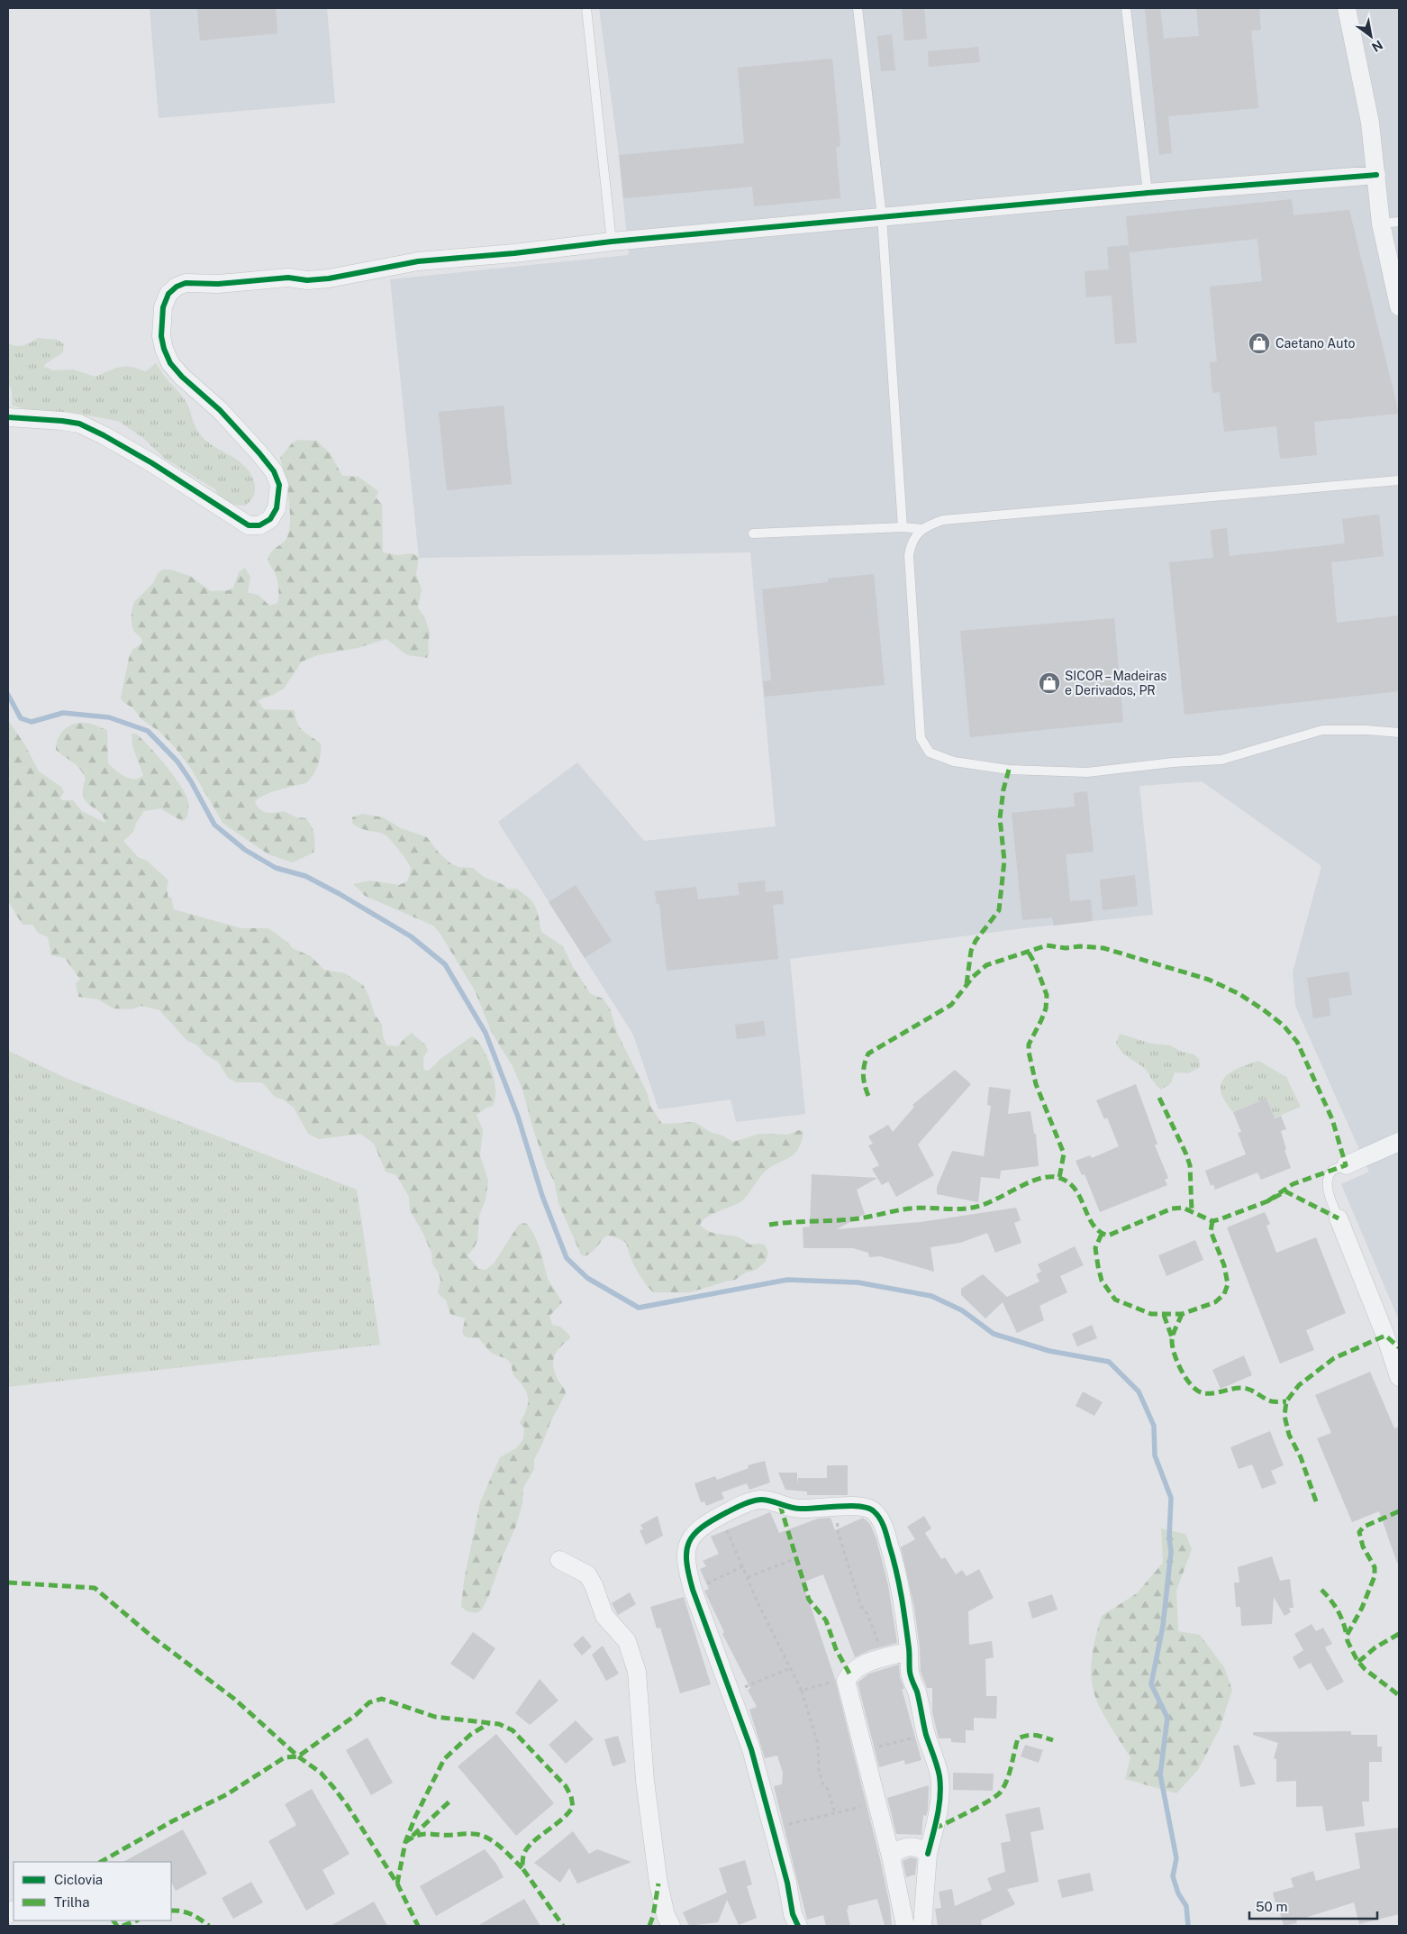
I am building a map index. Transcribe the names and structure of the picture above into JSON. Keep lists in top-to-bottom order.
{
  "places": {
    "shop": ["Caetano Auto", "SICOR – Madeiras e Derivados, PR"]
  },
  "legend": ["Ciclovia", "Trilha"],
  "scale_bar": "50 m",
  "north": "bottom right"
}
